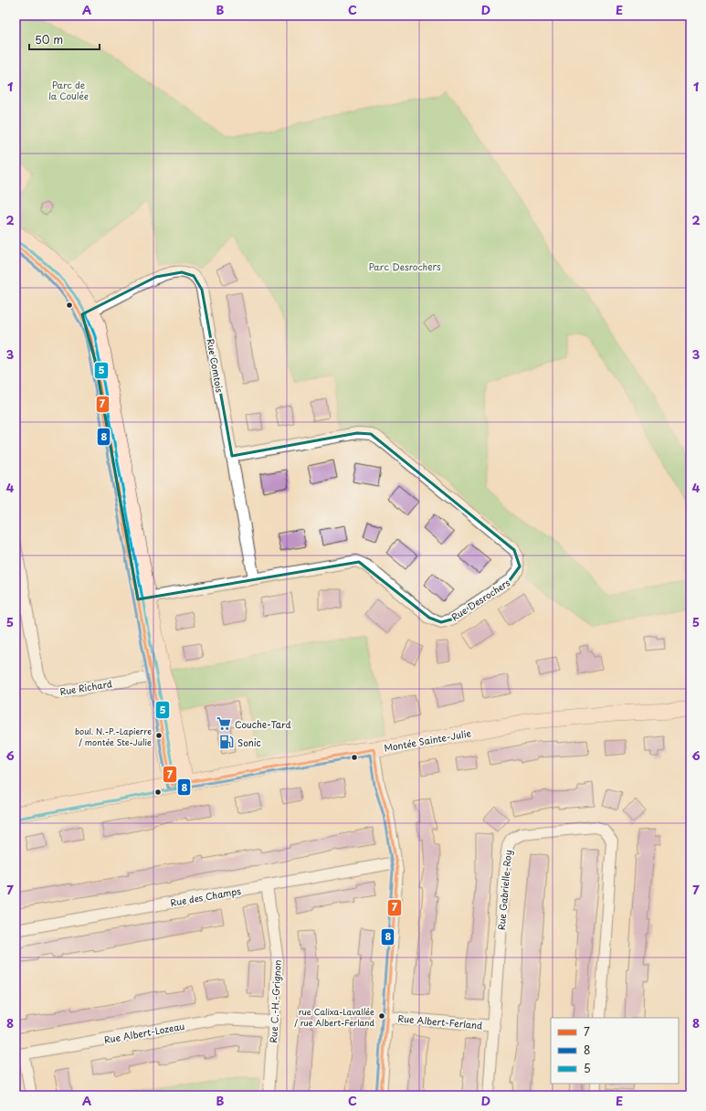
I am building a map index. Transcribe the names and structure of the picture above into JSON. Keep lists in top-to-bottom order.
{
  "streets": {
    "street": [
      "Rue Comtois",
      "Rue Desrochers",
      "Rue Richard",
      "Montée Sainte-Julie",
      "Rue Gabrielle-Roy",
      "Rue des Champs",
      "Rue C.-H.-Grignon",
      "Rue Albert-Ferland",
      "Rue Albert-Lozeau"
    ]
  },
  "crossings": [
    ["Rue Comtois", "Rue Desrochers"],
    ["Rue Gabrielle-Roy", "Rue Albert-Ferland"],
    ["Rue des Champs", "Rue C.-H.-Grignon"],
    ["Rue C.-H.-Grignon", "Rue Albert-Lozeau"]
  ],
  "parks": ["Parc de la Coulée", "Parc Desrochers"],
  "places": {
    "supermarket": ["Couche-Tard"],
    "other": ["boul. N.-P.-Lapierre / montée Ste-Julie", "rue Calixa-Lavallée / rue Albert-Ferland"],
    "fuel station": ["Sonic"]
  },
  "lines": ["transit line 5", "transit line 7", "transit line 8"],
  "legend": ["7", "8", "5"],
  "scale_bar": "50 m",
  "grid": {
    "columns": [
      "A",
      "B",
      "C",
      "D",
      "E"
    ],
    "rows": [
      "1",
      "2",
      "3",
      "4",
      "5",
      "6",
      "7",
      "8"
    ]
  }
}
